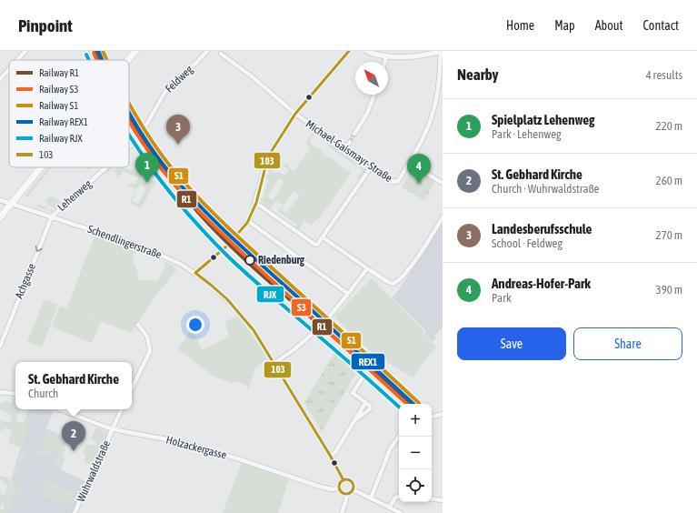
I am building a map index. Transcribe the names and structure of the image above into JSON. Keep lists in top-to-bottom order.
{
  "streets": {
    "street": [
      "Feldweg",
      "Michael-Gaismayr-Straße",
      "Lehenweg",
      "Schendlingerstraße",
      "Achgasse",
      "Holzackergasse",
      "Wuhrwaldstraße"
    ]
  },
  "crossings": [
    ["Feldweg", "Lehenweg"],
    ["Lehenweg", "Schendlingerstraße"],
    ["Lehenweg", "Achgasse"],
    ["Schendlingerstraße", "Achgasse"],
    ["Schendlingerstraße", "Holzackergasse"],
    ["Holzackergasse", "Wuhrwaldstraße"]
  ],
  "one_way": ["Achgasse"],
  "places": ["Riedenburg"],
  "lines": [
    "rail line R1",
    "rail line S1",
    "rail line REX1",
    "transit line 103",
    "rail line S3",
    "rail line RJX"
  ],
  "legend": [
    "Railway R1",
    "Railway S3",
    "Railway S1",
    "Railway REX1",
    "Railway RJX",
    "103"
  ],
  "north": "top left",
  "page": {
    "header": "Pinpoint",
    "nav": [
      "Home",
      "Map",
      "About",
      "Contact"
    ],
    "heading": ["Nearby", "4 results"],
    "list": [
      {
        "mark": "1",
        "name": "Spielplatz Lehenweg",
        "note": "Park · Lehenweg",
        "value": "220 m"
      },
      {
        "mark": "2",
        "name": "St. Gebhard Kirche",
        "note": "Church · Wuhrwaldstraße",
        "value": "260 m"
      },
      {
        "mark": "3",
        "name": "Landesberufsschule",
        "note": "School · Feldweg",
        "value": "270 m"
      },
      {
        "mark": "4",
        "name": "Andreas-Hofer-Park",
        "note": "Park",
        "value": "390 m"
      }
    ],
    "pins": [
      "3",
      "1",
      "4",
      "2"
    ],
    "buttons": ["Save", "Share"],
    "popup": ["St. Gebhard Kirche", "Church"],
    "map_buttons": ["+", "−"]
  }
}
